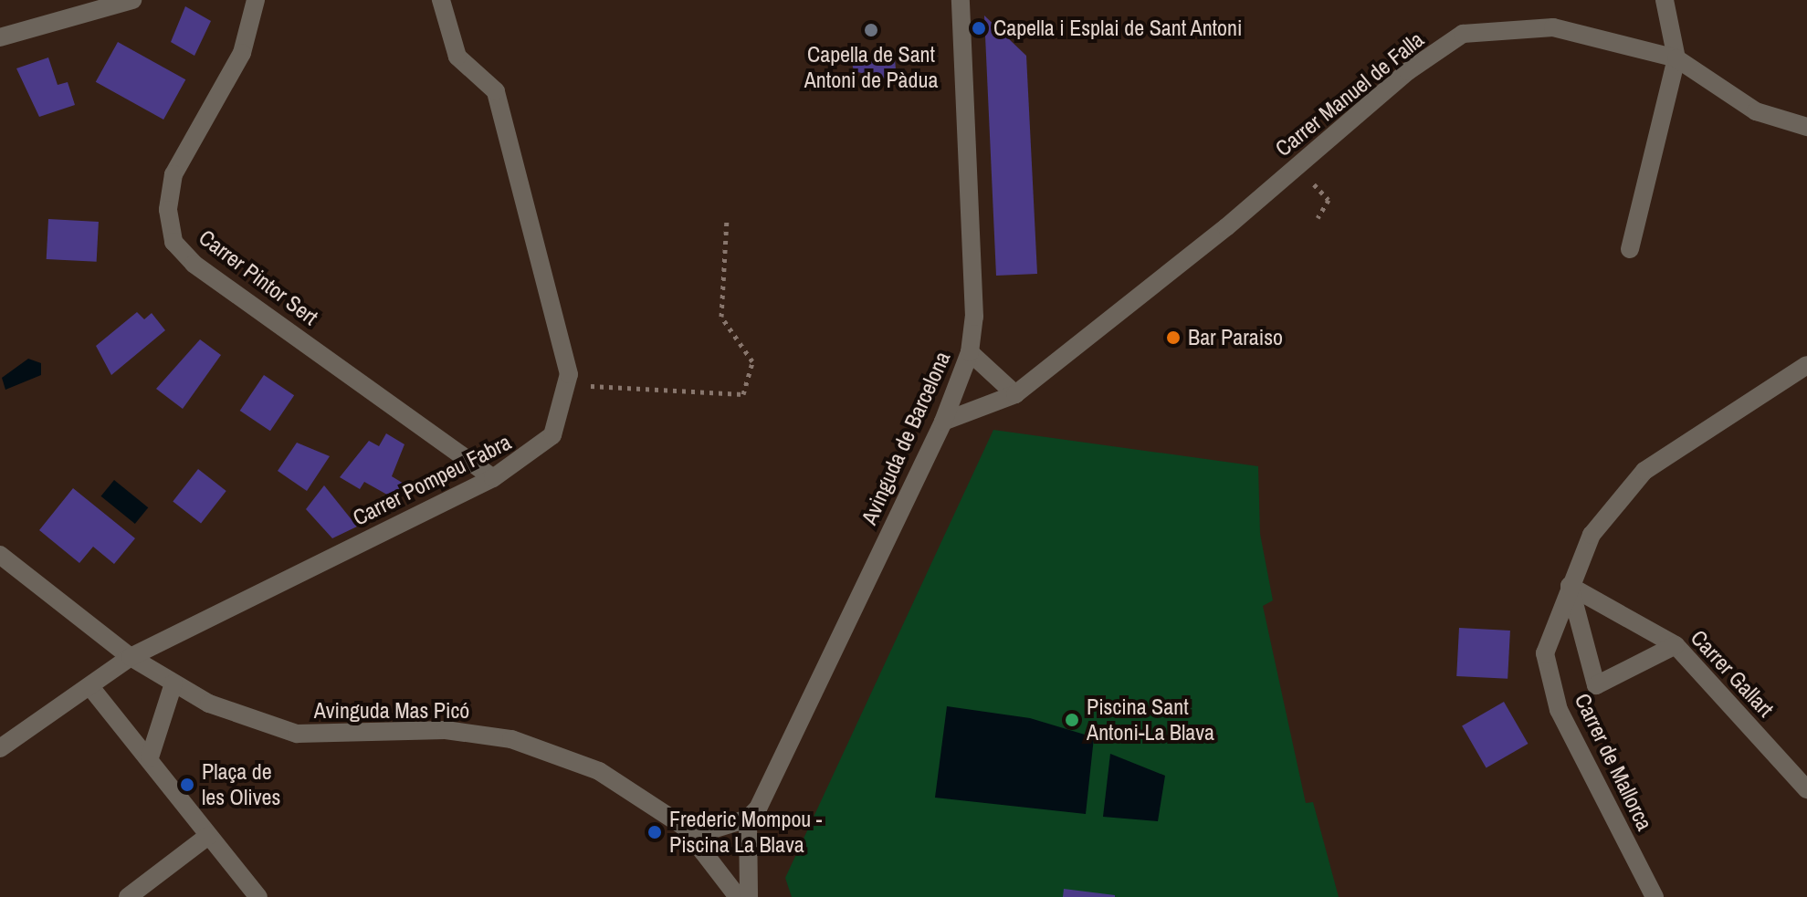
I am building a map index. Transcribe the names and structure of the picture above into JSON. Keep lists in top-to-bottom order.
{
  "streets": {
    "street": [
      "Carrer Manuel de Falla",
      "Carrer Pintor Sert",
      "Avinguda de Barcelona",
      "Carrer Pompeu Fabra",
      "Carrer Gallart",
      "Avinguda Mas Picó",
      "Carrer de Mallorca"
    ]
  },
  "crossings": [
    ["Carrer Manuel de Falla", "Avinguda de Barcelona"],
    ["Carrer Pintor Sert", "Carrer Pompeu Fabra"],
    ["Carrer Pompeu Fabra", "Avinguda Mas Picó"],
    ["Carrer Gallart", "Carrer de Mallorca"]
  ],
  "places": [
    "Capella i Esplai de Sant Antoni",
    "Capella de Sant Antoni de Pàdua",
    "Bar Paraiso",
    "Piscina Sant Antoni-La Blava",
    "Plaça de les Olives",
    "Frederic Mompou - Piscina La Blava"
  ]
}
